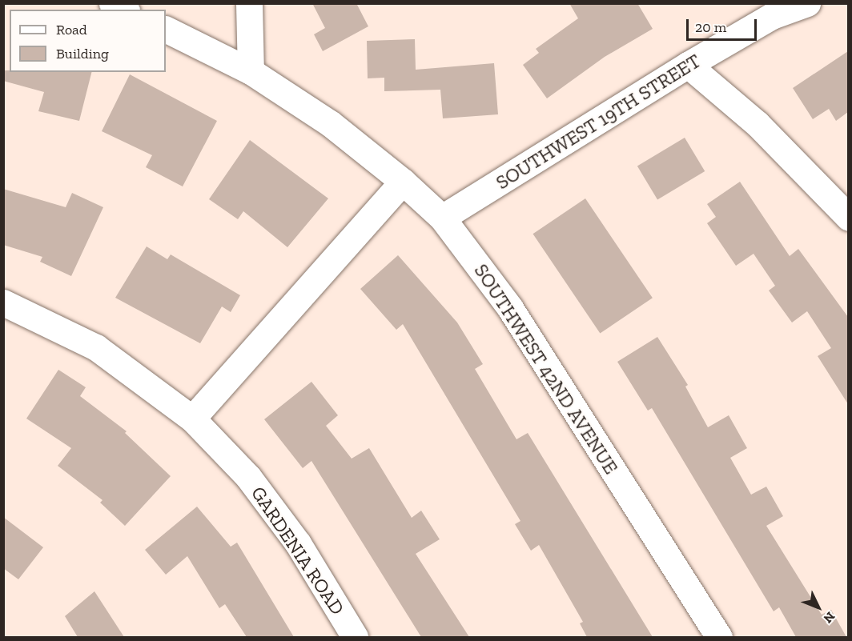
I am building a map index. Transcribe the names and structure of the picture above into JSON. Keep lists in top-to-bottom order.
{
  "streets": {
    "street": ["SOUTHWEST 19TH STREET", "SOUTHWEST 42ND AVENUE", "GARDENIA ROAD"]
  },
  "crossings": [
    ["SOUTHWEST 19TH STREET", "SOUTHWEST 42ND AVENUE"]
  ],
  "legend": ["Road", "Building"],
  "scale_bar": "20 m",
  "north": "bottom right"
}
